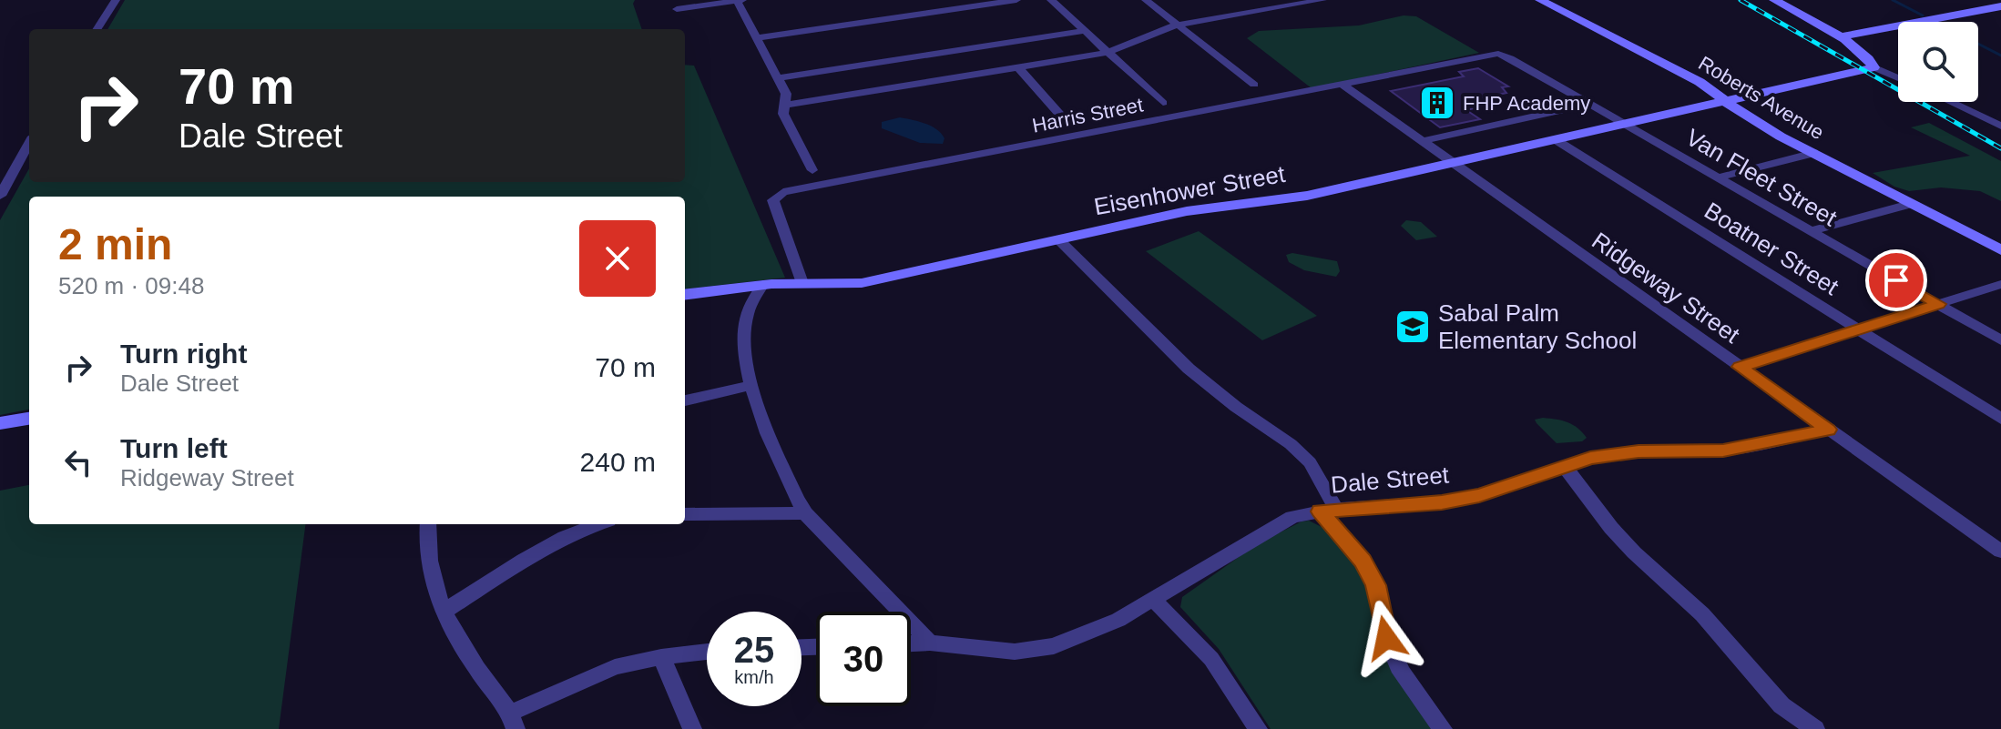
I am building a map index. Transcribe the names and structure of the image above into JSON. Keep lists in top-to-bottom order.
{
  "streets": {
    "street": [
      "Roberts Avenue",
      "Harris Street",
      "Van Fleet Street",
      "Eisenhower Street",
      "Boatner Street",
      "Ridgeway Street",
      "Dale Street"
    ]
  },
  "crossings": [
    ["Roberts Avenue", "Eisenhower Street"],
    ["Harris Street", "Van Fleet Street"],
    ["Harris Street", "Eisenhower Street"],
    ["Harris Street", "Ridgeway Street"],
    ["Van Fleet Street", "Eisenhower Street"],
    ["Eisenhower Street", "Boatner Street"],
    ["Eisenhower Street", "Ridgeway Street"],
    ["Ridgeway Street", "Dale Street"]
  ],
  "places": {
    "building": ["FHP Academy"],
    "school or university": ["Sabal Palm Elementary School"]
  },
  "page": {
    "turn": ["70 m", "Dale Street"],
    "heading": ["2 min", "520 m · 09:48"],
    "list": [
      {
        "name": "Turn right",
        "note": "Dale Street",
        "value": "70 m"
      },
      {
        "name": "Turn left",
        "note": "Ridgeway Street",
        "value": "240 m"
      }
    ],
    "speed": "25 km/h",
    "limit": "30"
  }
}
